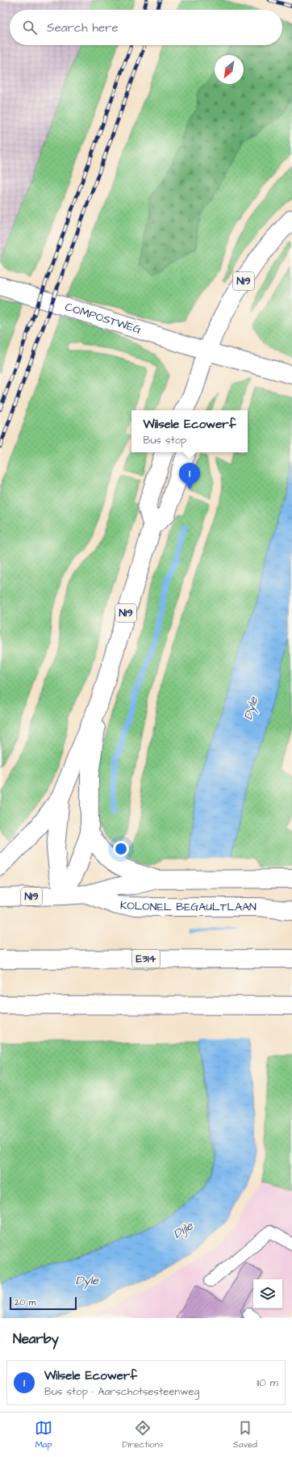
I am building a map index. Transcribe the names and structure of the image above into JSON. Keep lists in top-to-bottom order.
{
  "streets": {
    "main road": [
      "N19",
      "COMPOSTWEG",
      "KOLONEL BEGAULTLAAN",
      "E314"
    ]
  },
  "crossings": [
    ["N19", "COMPOSTWEG"],
    ["N19", "KOLONEL BEGAULTLAAN"]
  ],
  "water": ["Dyle", "Dijle"],
  "scale_bar": "20 m",
  "north": "bottom left",
  "page": {
    "search": "Search here",
    "popup": ["Wilsele Ecowerf", "Bus stop"],
    "pins": "1",
    "scale": "20 m",
    "heading": "Nearby",
    "list": [
      {
        "mark": "1",
        "name": "Wilsele Ecowerf",
        "note": "Bus stop · Aarschotsesteenweg",
        "value": "110 m"
      }
    ],
    "nav": ["Map", "Directions", "Saved"]
  }
}
